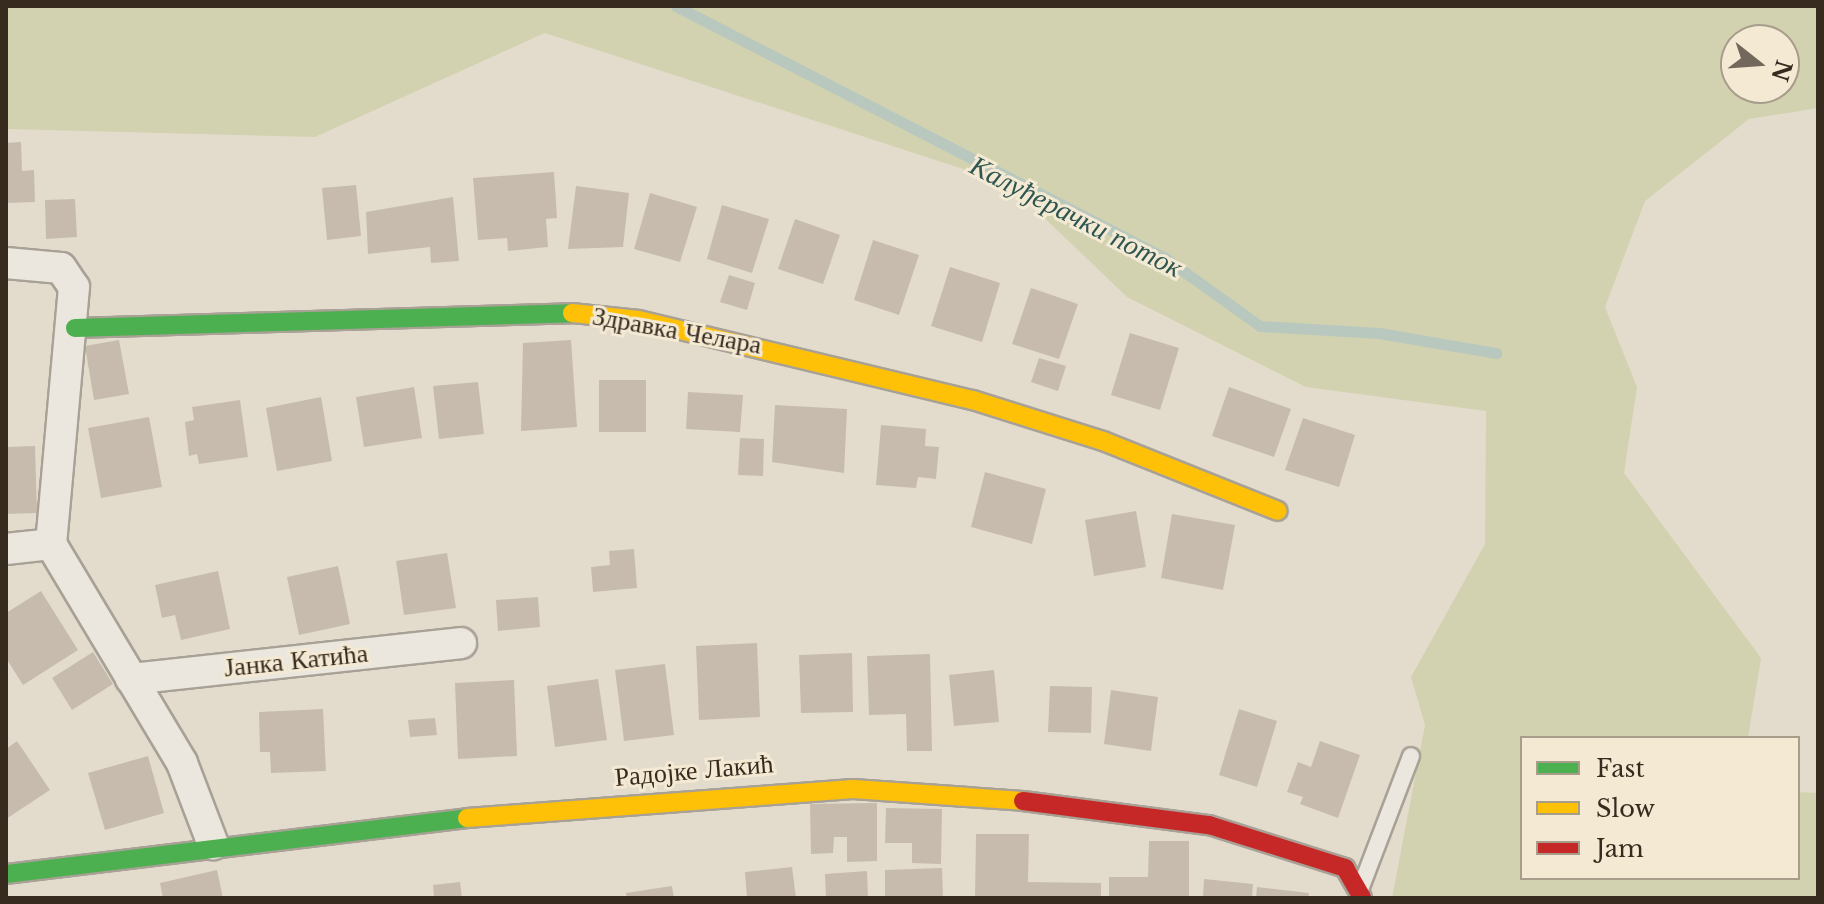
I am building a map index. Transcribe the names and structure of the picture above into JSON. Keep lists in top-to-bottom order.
{
  "streets": {
    "street": ["Здравка Челара", "Јанка Катића", "Радојке Лакић"]
  },
  "water": ["Калуђерачки поток"],
  "legend": ["Fast", "Slow", "Jam"],
  "north": "right"
}
